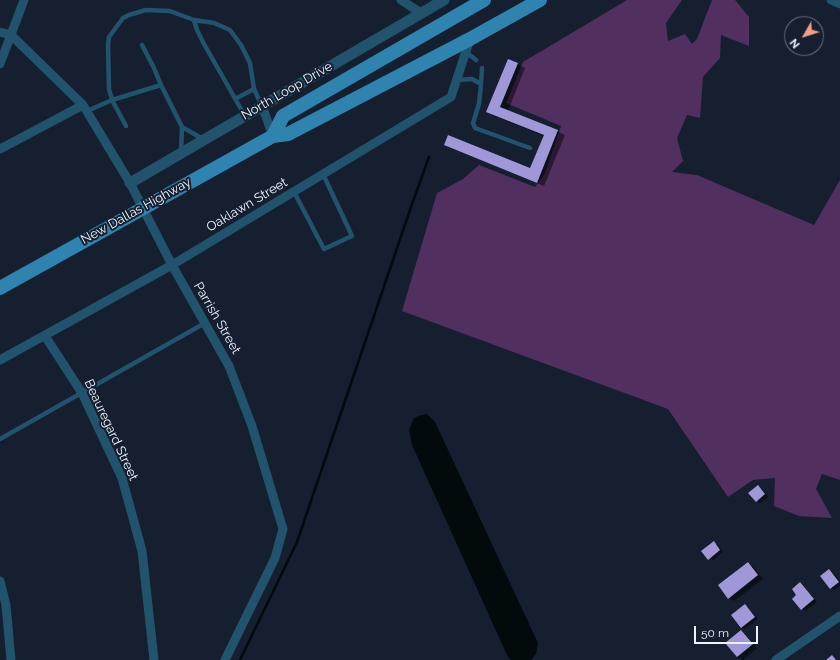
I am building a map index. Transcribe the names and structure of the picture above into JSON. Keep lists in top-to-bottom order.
{
  "streets": {
    "main road": ["New Dallas Highway"],
    "street": [
      "North Loop Drive",
      "Oaklawn Street",
      "Parrish Street",
      "Beauregard Street"
    ]
  },
  "crossings": [
    ["North Loop Drive", "Parrish Street"],
    ["Oaklawn Street", "New Dallas Highway"],
    ["Oaklawn Street", "Parrish Street"],
    ["Oaklawn Street", "Beauregard Street"],
    ["New Dallas Highway", "Parrish Street"]
  ],
  "scale_bar": "50 m",
  "north": "bottom left"
}
